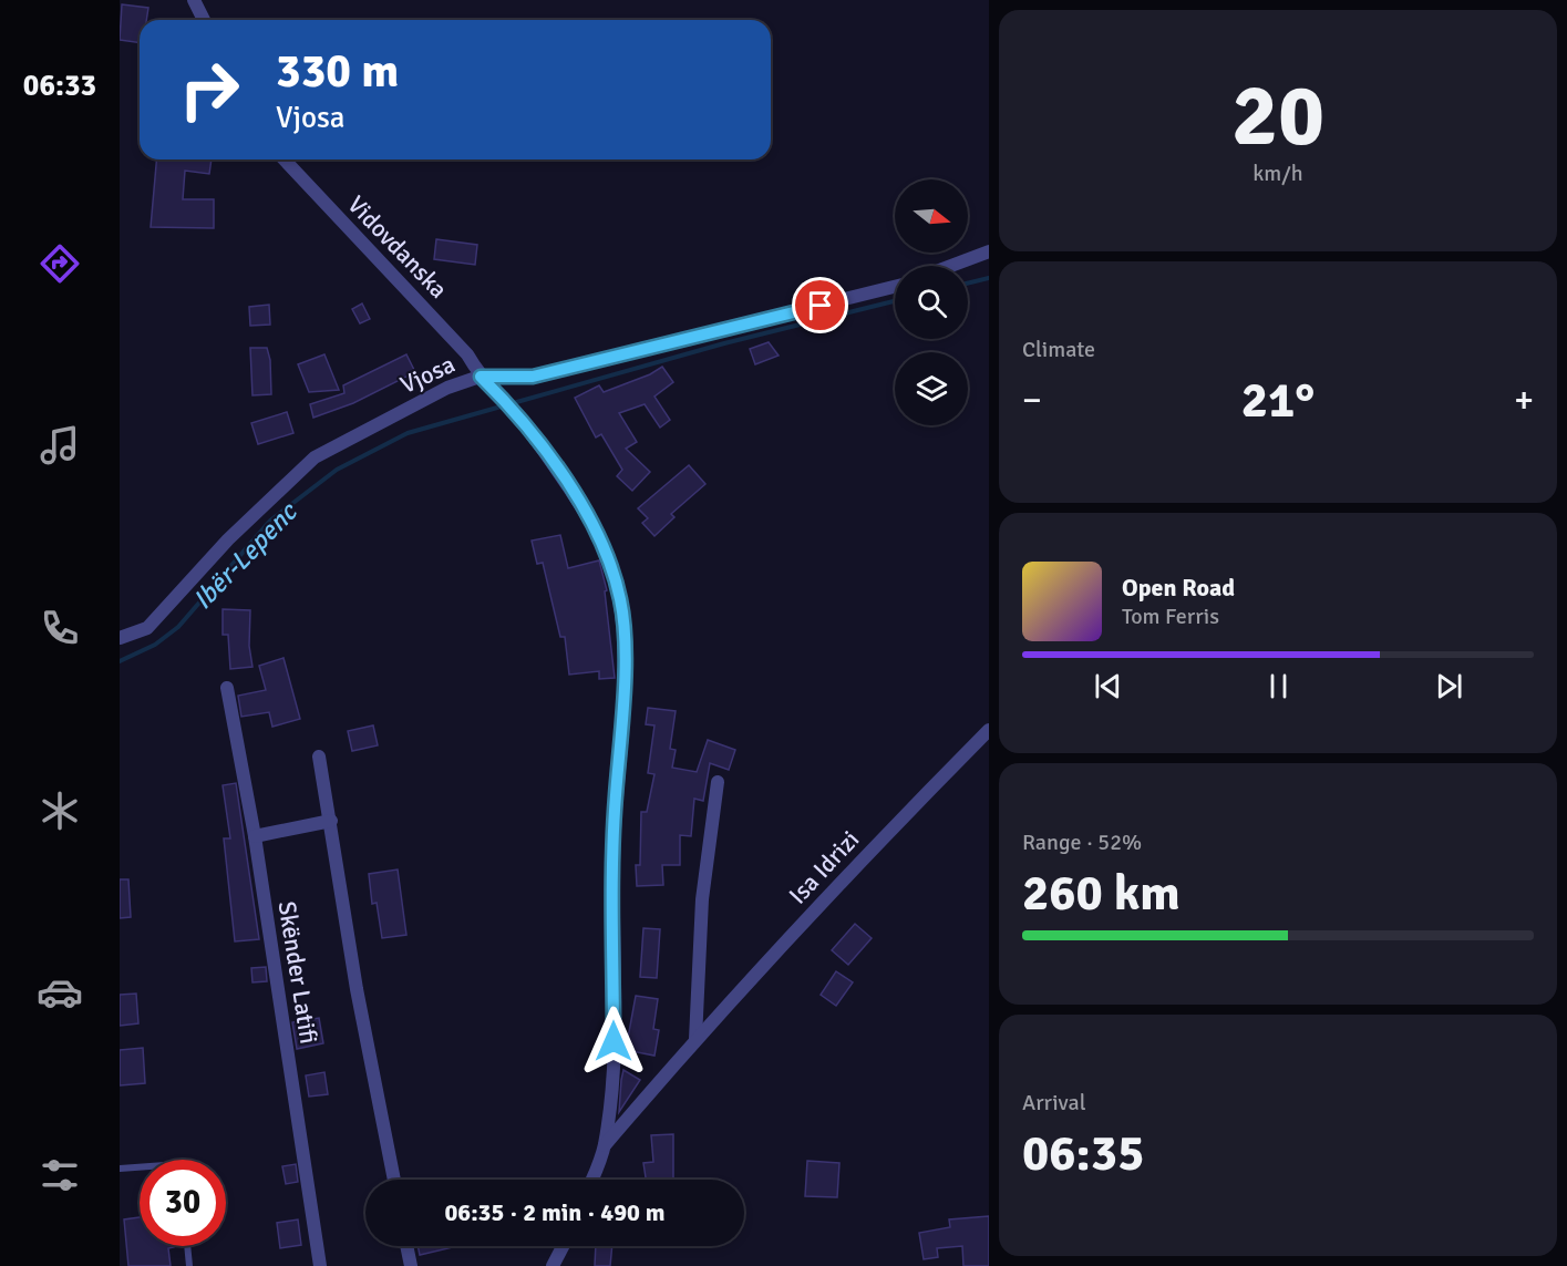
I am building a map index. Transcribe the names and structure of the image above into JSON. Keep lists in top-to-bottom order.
{
  "streets": {
    "street": [
      "Vidovdanska",
      "Vjosa",
      "Isa Idrizi",
      "Skënder Latifi"
    ]
  },
  "crossings": [
    ["Vidovdanska", "Vjosa"],
    ["Vidovdanska", "Isa Idrizi"]
  ],
  "water": ["Ibër-Lepenc"],
  "north": "right",
  "page": {
    "tabs": "06:33",
    "tile": [
      ["20", "km/h"],
      "Climate",
      ["Range · 52%", "260 km"],
      ["Arrival", "06:35"]
    ],
    "turn": ["330 m", "Vjosa"],
    "heat": ["−", "21°", "+"],
    "song": ["Open Road", "Tom Ferris"],
    "limit": "30",
    "trip": "06:35 · 2 min · 490 m"
  }
}
